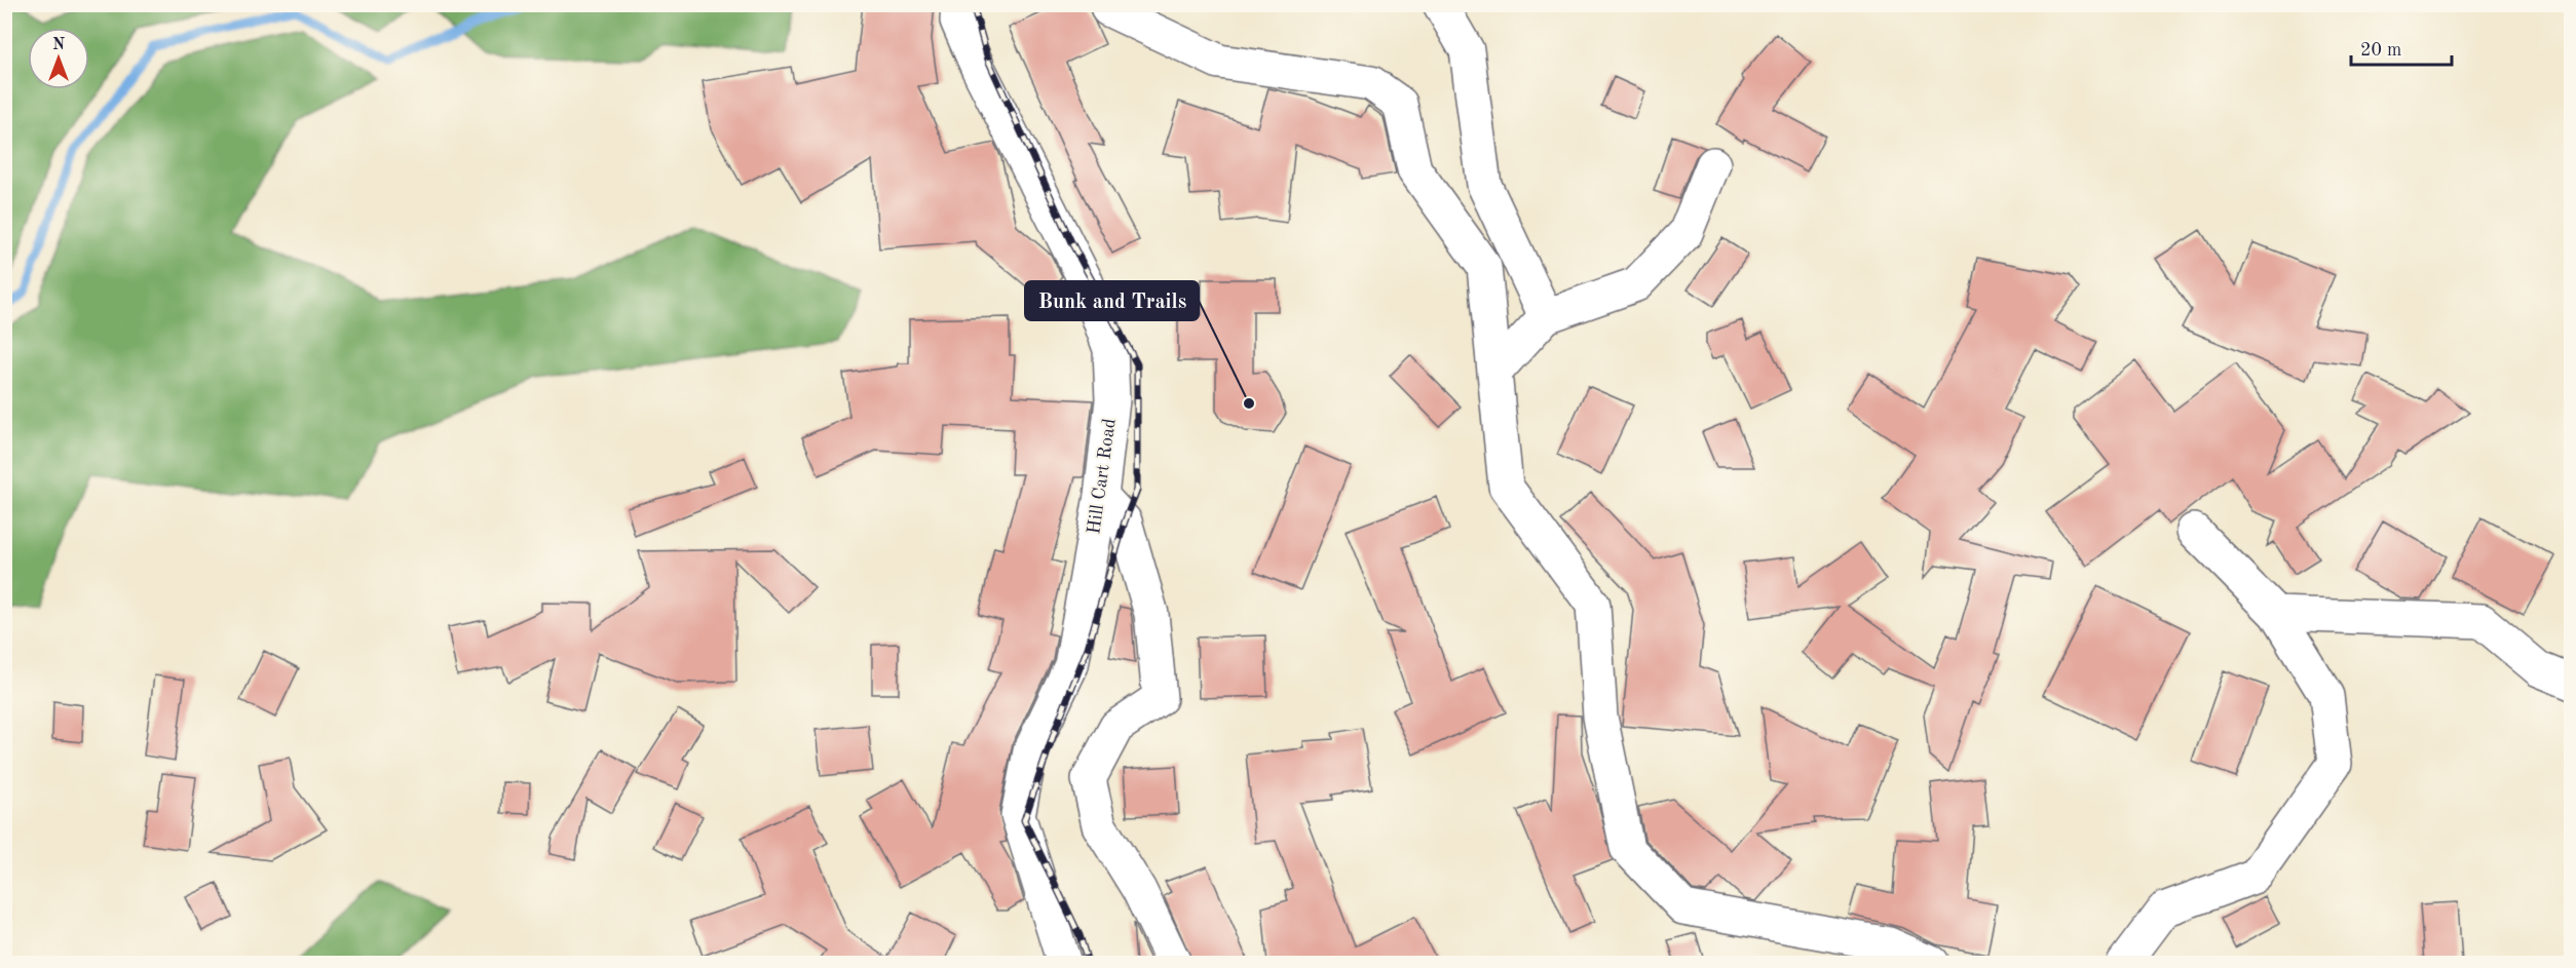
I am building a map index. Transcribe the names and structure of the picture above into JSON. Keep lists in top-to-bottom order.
{
  "streets": {
    "main road": ["Hill Cart Road"]
  },
  "places": ["Bunk and Trails"],
  "scale_bar": "20 m",
  "north": "top"
}
